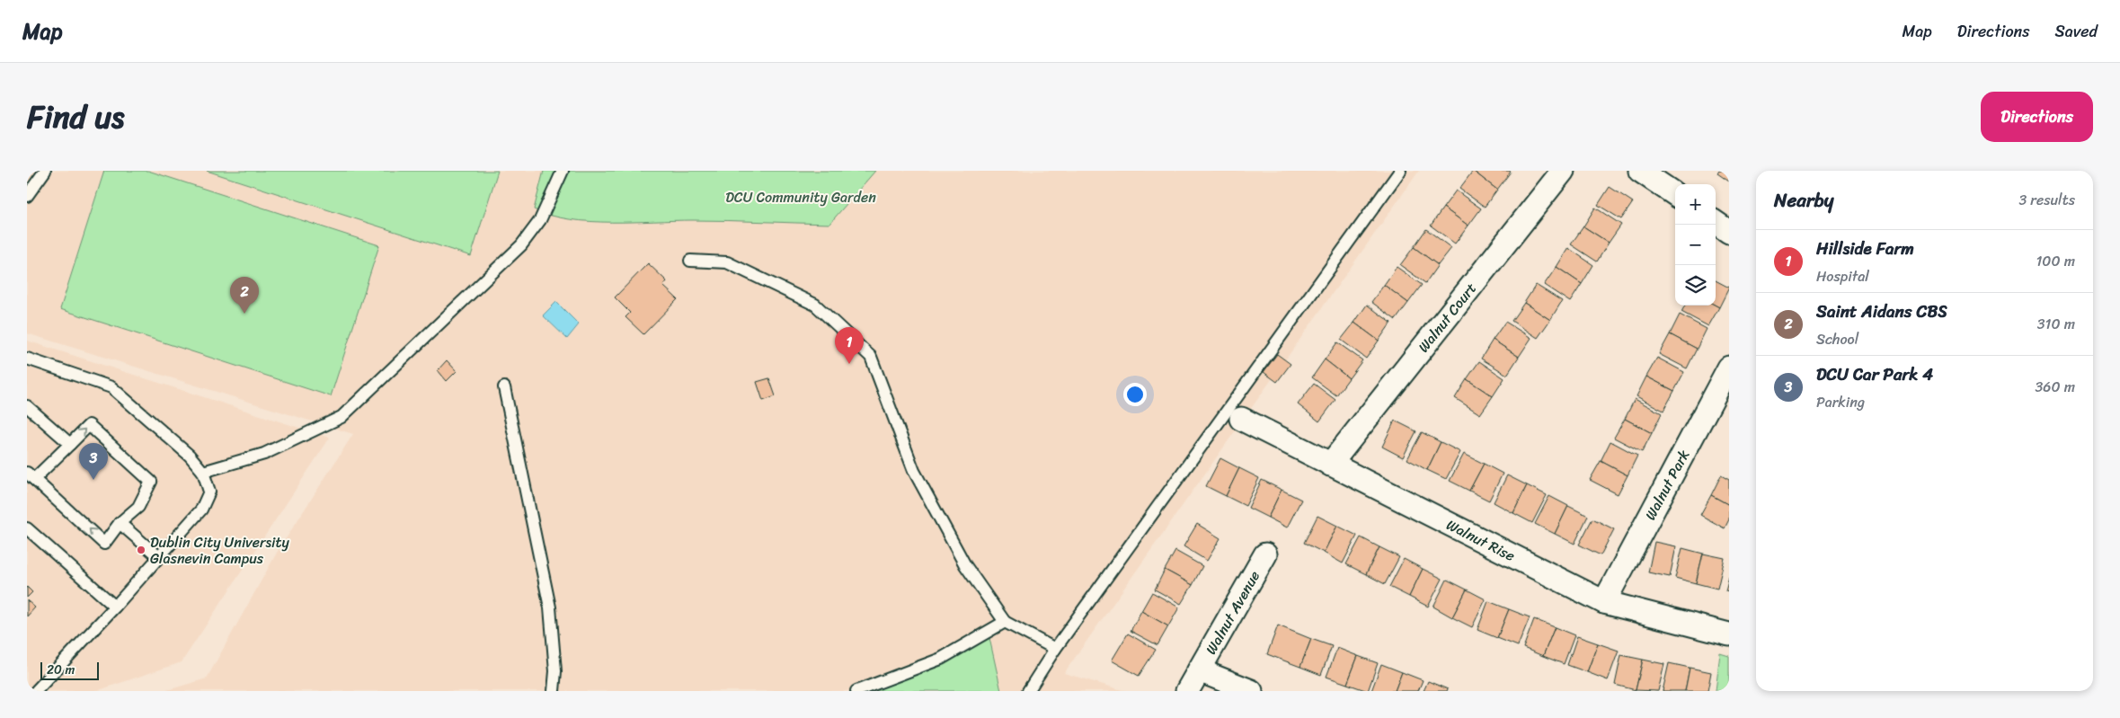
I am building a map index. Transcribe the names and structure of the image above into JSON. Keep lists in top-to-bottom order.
{
  "streets": {
    "street": [
      "Walnut Court",
      "Walnut Park",
      "Walnut Rise",
      "Walnut Avenue"
    ]
  },
  "crossings": [
    ["Walnut Court", "Walnut Rise"],
    ["Walnut Park", "Walnut Rise"]
  ],
  "parks": ["DCU Community Garden"],
  "places": ["Dublin City University Glasnevin Campus"],
  "scale_bar": "20 m",
  "page": {
    "header": "Map",
    "nav": ["Map", "Directions", "Saved"],
    "title": "Find us",
    "buttons": "Directions",
    "heading": ["Nearby", "3 results"],
    "map_buttons": ["+", "−"],
    "list": [
      {
        "mark": "1",
        "name": "Hillside Farm",
        "note": "Hospital",
        "value": "100 m"
      },
      {
        "mark": "2",
        "name": "Saint Aidans CBS",
        "note": "School",
        "value": "310 m"
      },
      {
        "mark": "3",
        "name": "DCU Car Park 4",
        "note": "Parking",
        "value": "360 m"
      }
    ],
    "pins": ["2", "1", "3"],
    "scale": "20 m"
  }
}
